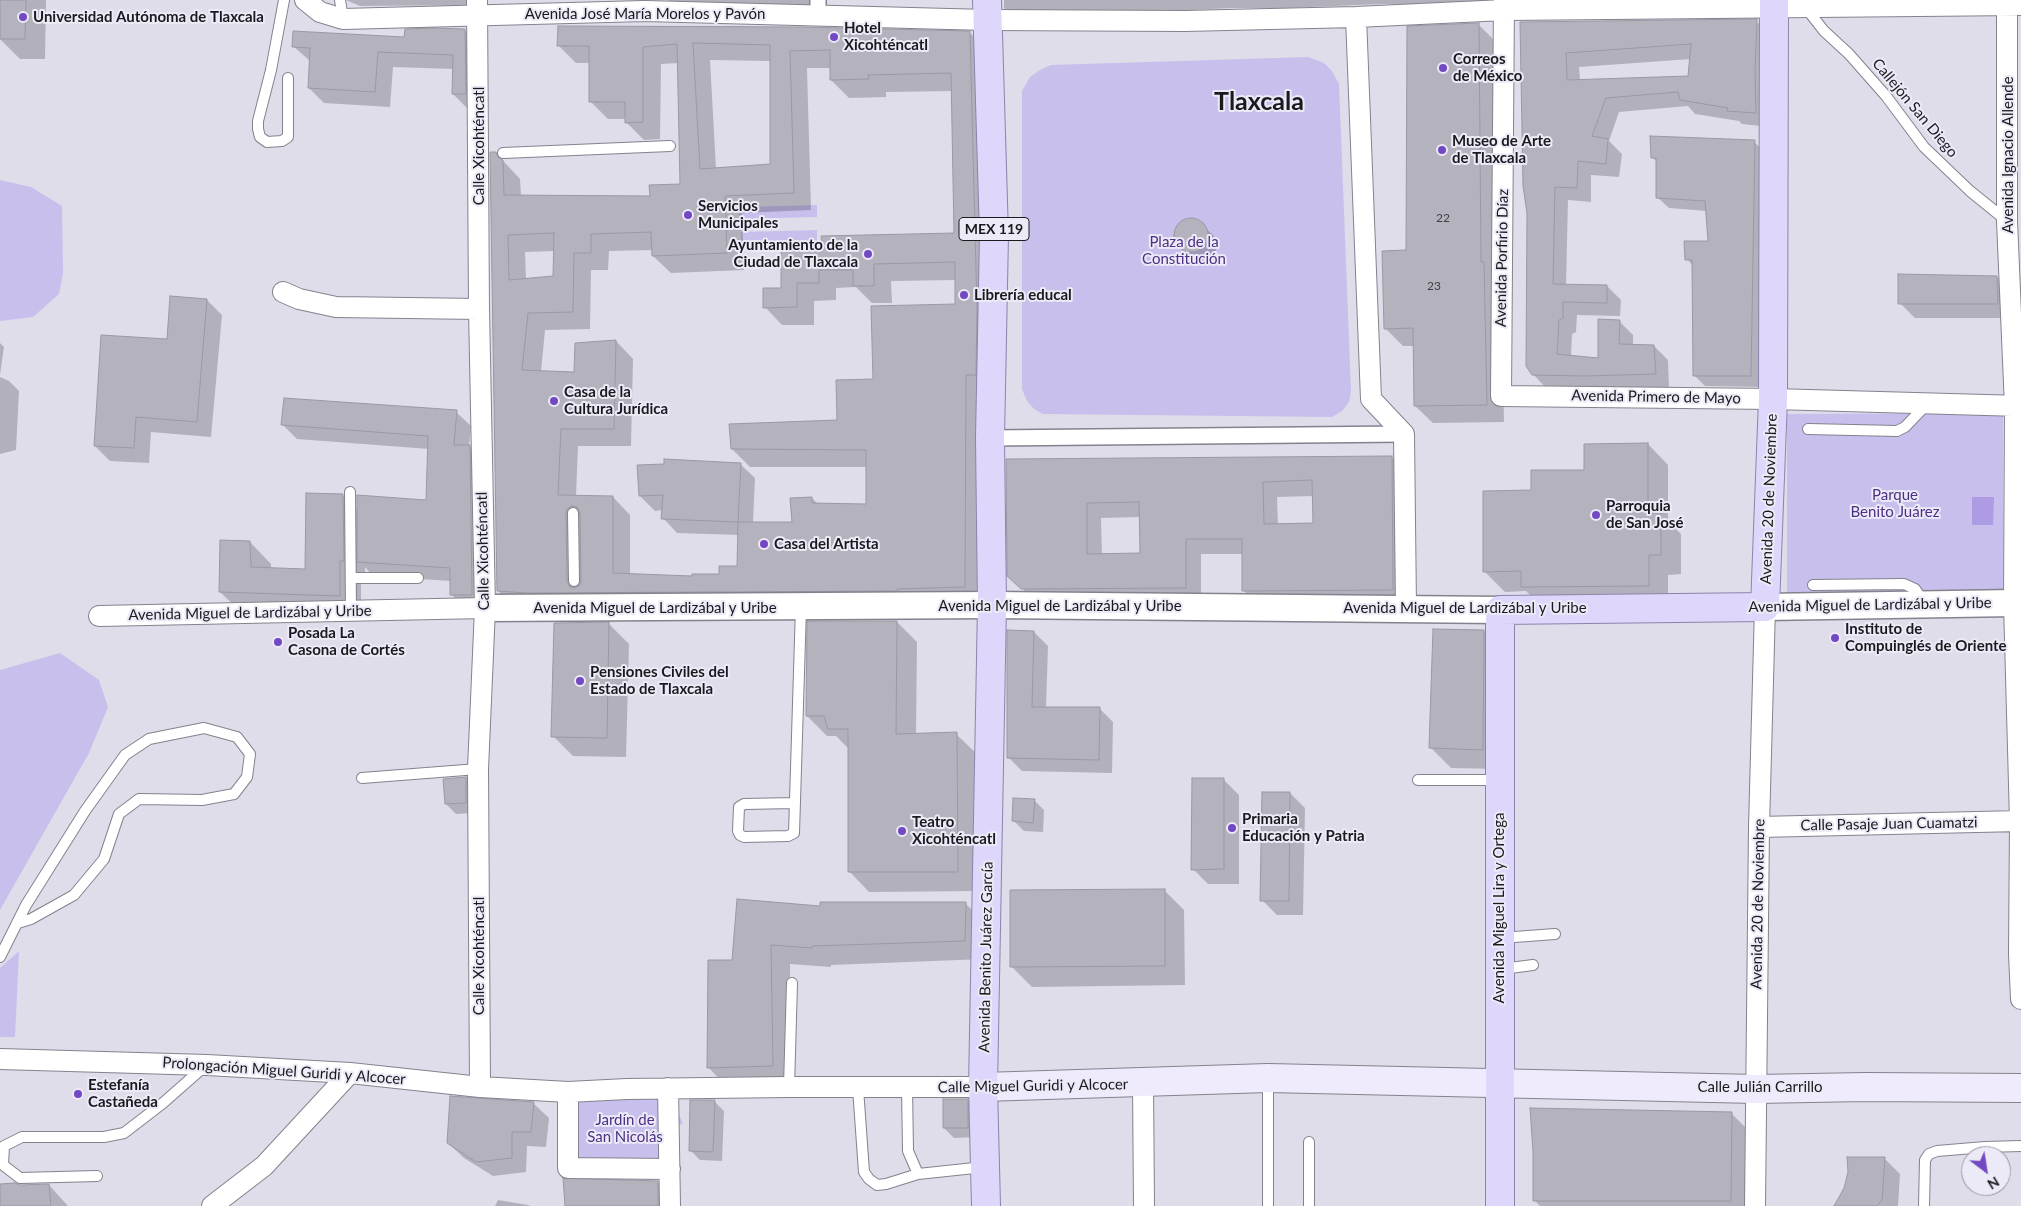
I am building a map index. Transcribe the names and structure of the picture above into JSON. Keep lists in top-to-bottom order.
{
  "streets": {
    "main road": [
      "MEX 119",
      "Avenida 20 de Noviembre",
      "Avenida Miguel de Lardizábal y Uribe",
      "Avenida Miguel Lira y Ortega",
      "Avenida Benito Juárez García",
      "Calle Miguel Guridi y Alcocer",
      "Calle Julián Carrillo"
    ],
    "street": [
      "Avenida José María Morelos y Pavón",
      "Calle Xicohténcatl",
      "Avenida Ignacio Allende",
      "Avenida Porfirio Díaz",
      "Avenida Primero de Mayo",
      "Calle Pasaje Juan Cuamatzi",
      "Prolongación Miguel Guridi y Alcocer"
    ],
    "lane": ["Callejón San Diego"]
  },
  "crossings": [
    ["Avenida José María Morelos y Pavón", "Calle Xicohténcatl"],
    ["Avenida José María Morelos y Pavón", "MEX 119"],
    ["Callejón San Diego", "Avenida Ignacio Allende"],
    ["Calle Xicohténcatl", "Avenida Miguel de Lardizábal y Uribe"],
    ["Calle Xicohténcatl", "Prolongación Miguel Guridi y Alcocer"],
    ["Avenida Ignacio Allende", "Avenida Primero de Mayo"],
    ["Avenida Ignacio Allende", "Avenida Miguel de Lardizábal y Uribe"],
    ["Avenida Ignacio Allende", "Calle Pasaje Juan Cuamatzi"],
    ["MEX 119", "Avenida Benito Juárez García"],
    ["Avenida Porfirio Díaz", "Avenida Primero de Mayo"],
    ["Avenida Primero de Mayo", "Avenida 20 de Noviembre"],
    ["Avenida 20 de Noviembre", "Avenida Miguel de Lardizábal y Uribe"],
    ["Avenida 20 de Noviembre", "Calle Pasaje Juan Cuamatzi"],
    ["Avenida 20 de Noviembre", "Calle Julián Carrillo"],
    ["Avenida Miguel de Lardizábal y Uribe", "Avenida Miguel Lira y Ortega"],
    ["Avenida Miguel de Lardizábal y Uribe", "Avenida Benito Juárez García"],
    ["Avenida Miguel Lira y Ortega", "Calle Miguel Guridi y Alcocer"],
    ["Avenida Miguel Lira y Ortega", "Calle Julián Carrillo"],
    ["Avenida Benito Juárez García", "Calle Miguel Guridi y Alcocer"],
    ["Prolongación Miguel Guridi y Alcocer", "Calle Miguel Guridi y Alcocer"],
    ["Calle Miguel Guridi y Alcocer", "Calle Julián Carrillo"]
  ],
  "districts": ["Tlaxcala"],
  "parks": ["Plaza de la Constitución", "Parque Benito Juárez", "Jardín de San Nicolás"],
  "places": [
    "Universidad Autónoma de Tlaxcala",
    "Hotel Xicohténcatl",
    "Correos de México",
    "Museo de Arte de Tlaxcala",
    "Servicios Municipales",
    "Ayuntamiento de la Ciudad de Tlaxcala",
    "Librería educal",
    "Casa de la Cultura Jurídica",
    "Parroquia de San José",
    "Casa del Artista",
    "Instituto de Compuinglés de Oriente",
    "Posada La Casona de Cortés",
    "Pensiones Civiles del Estado de Tlaxcala",
    "Primaria Educación y Patria",
    "Teatro Xicohténcatl",
    "Estefanía Castañeda"
  ],
  "house_numbers": ["22", "23"],
  "north": "bottom right"
}
